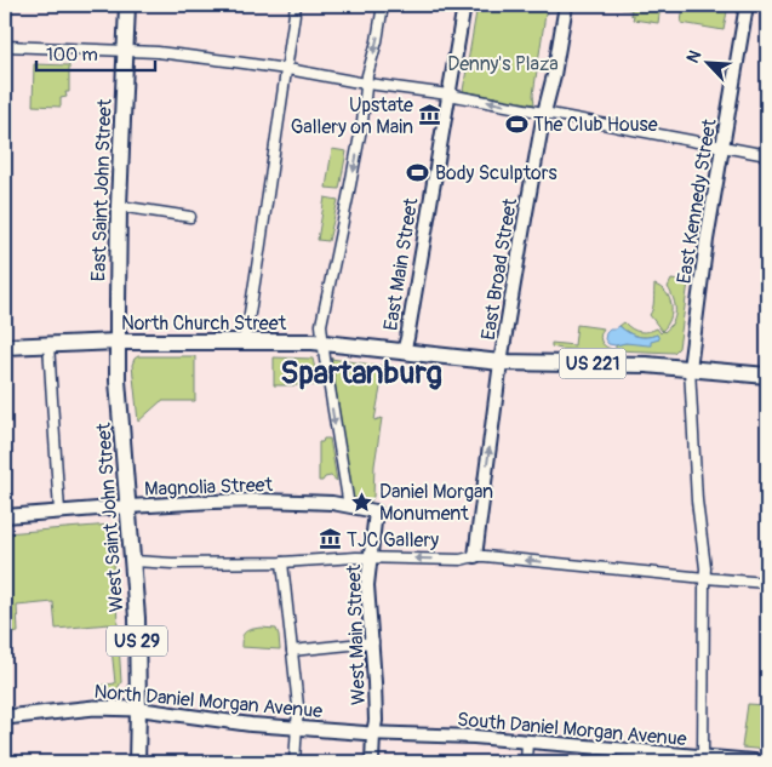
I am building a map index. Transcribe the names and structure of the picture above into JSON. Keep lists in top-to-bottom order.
{
  "streets": {
    "main road": [
      "East Saint John Street",
      "North Church Street",
      "US 221",
      "West Saint John Street",
      "US 29",
      "North Daniel Morgan Avenue"
    ],
    "street": [
      "East Kennedy Street",
      "East Main Street",
      "East Broad Street",
      "Magnolia Street",
      "West Main Street",
      "South Daniel Morgan Avenue"
    ]
  },
  "crossings": [
    ["East Saint John Street", "North Church Street"],
    ["East Saint John Street", "West Saint John Street"],
    ["East Kennedy Street", "US 221"],
    ["East Main Street", "North Church Street"],
    ["East Main Street", "US 221"],
    ["East Broad Street", "US 221"],
    ["North Church Street", "US 221"],
    ["North Church Street", "West Saint John Street"],
    ["Magnolia Street", "West Saint John Street"],
    ["Magnolia Street", "West Main Street"],
    ["West Saint John Street", "North Daniel Morgan Avenue"],
    ["West Main Street", "North Daniel Morgan Avenue"],
    ["West Main Street", "South Daniel Morgan Avenue"],
    ["North Daniel Morgan Avenue", "South Daniel Morgan Avenue"]
  ],
  "one_way": ["East Broad Street"],
  "districts": ["Spartanburg"],
  "parks": ["Denny's Plaza"],
  "places": {
    "museum": ["Upstate Gallery on Main", "TJC Gallery"],
    "sports": ["The Club House", "Body Sculptors"],
    "place": ["Daniel Morgan Monument"]
  },
  "scale_bar": "100 m",
  "north": "top left"
}
